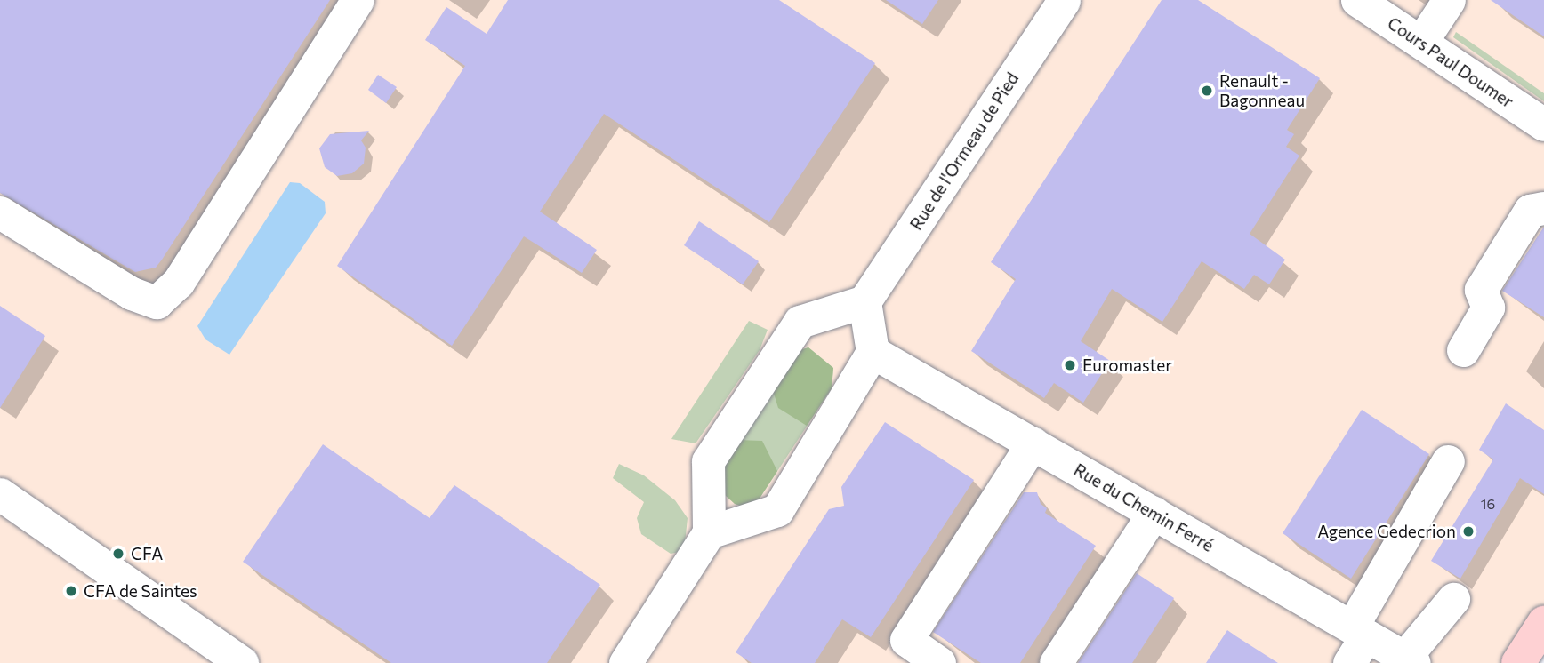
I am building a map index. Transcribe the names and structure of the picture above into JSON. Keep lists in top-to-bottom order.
{
  "streets": {
    "street": ["Cours Paul Doumer", "Rue de l'Ormeau de Pied", "Rue du Chemin Ferré"]
  },
  "places": [
    "Renault - Bagonneau",
    "Euromaster",
    "Agence Gedecrion",
    "CFA",
    "CFA de Saintes"
  ],
  "house_numbers": ["16"]
}
